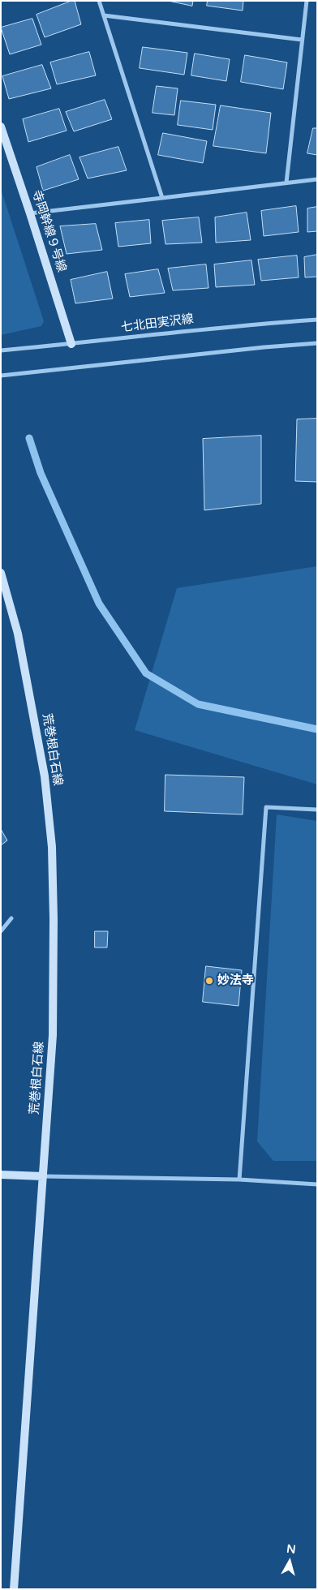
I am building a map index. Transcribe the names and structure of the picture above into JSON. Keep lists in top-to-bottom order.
{
  "streets": {
    "street": ["寺岡幹線９号線", "七北田実沢線", "荒巻根白石線"]
  },
  "crossings": [
    ["寺岡幹線９号線", "七北田実沢線"]
  ],
  "places": ["妙法寺"],
  "north": "top"
}
